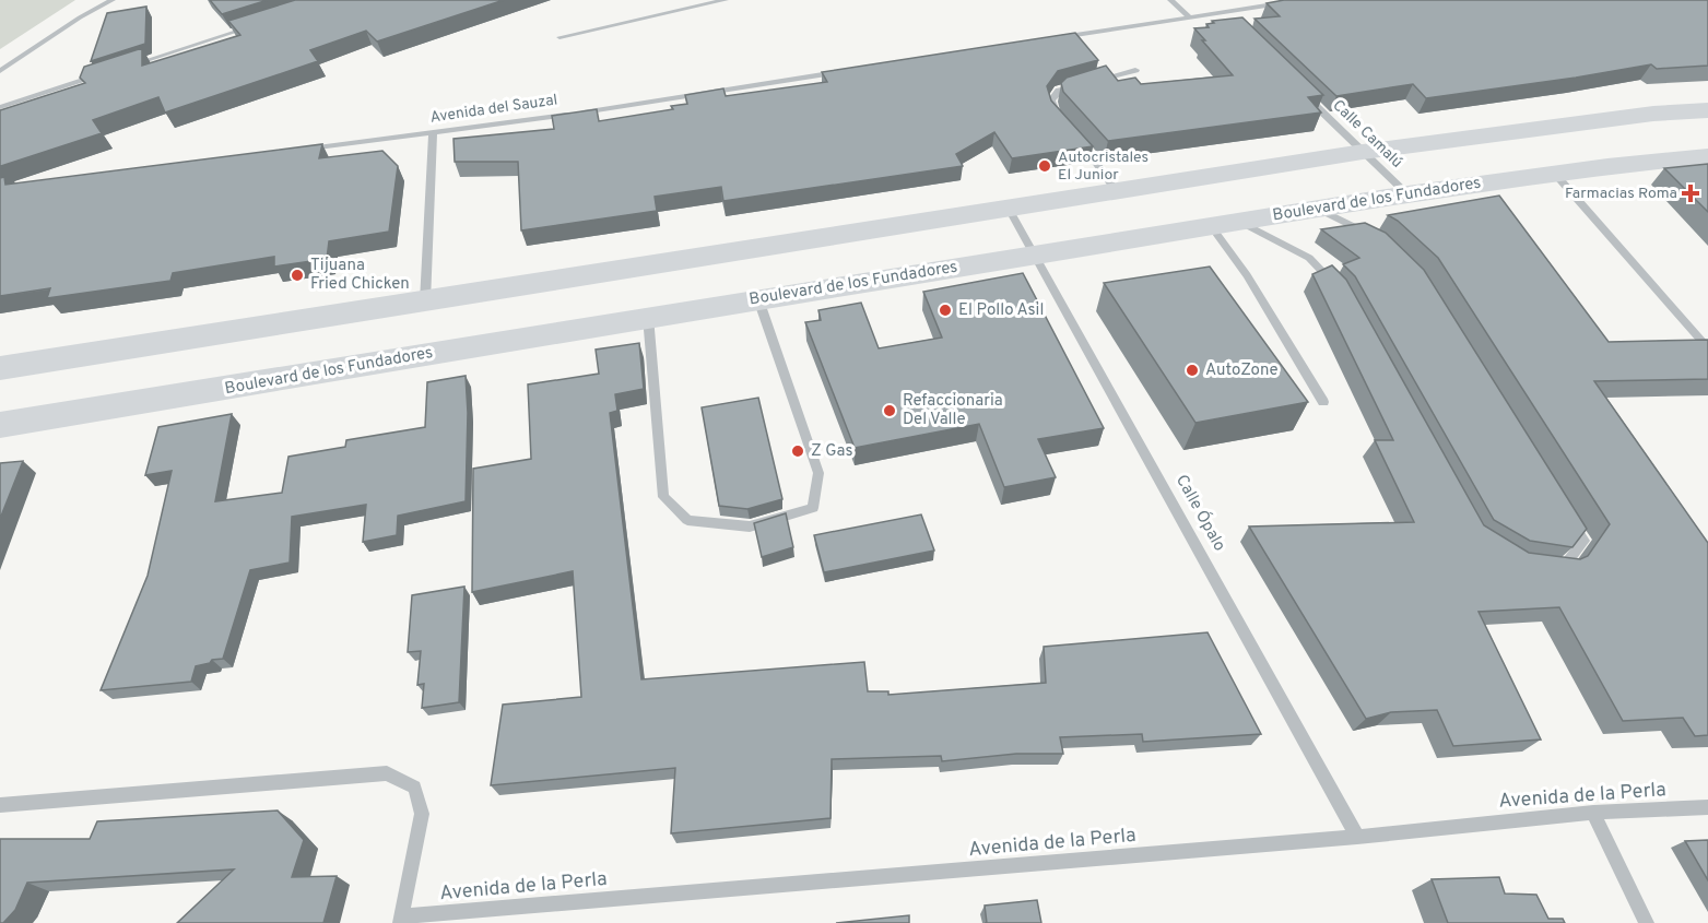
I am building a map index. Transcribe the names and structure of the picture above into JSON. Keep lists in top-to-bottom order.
{
  "streets": {
    "main road": ["Boulevard de los Fundadores"],
    "street": [
      "Avenida del Sauzal",
      "Calle Camalú",
      "Calle Ópalo",
      "Avenida de la Perla"
    ]
  },
  "crossings": [
    ["Calle Camalú", "Boulevard de los Fundadores"],
    ["Boulevard de los Fundadores", "Calle Ópalo"],
    ["Calle Ópalo", "Avenida de la Perla"]
  ],
  "places": {
    "other": [
      "Autocristales El Junior",
      "Tijuana Fried Chicken",
      "El Pollo Asil",
      "AutoZone",
      "Refaccionaria Del Valle",
      "Z Gas"
    ],
    "health": ["Farmacias Roma"]
  }
}
